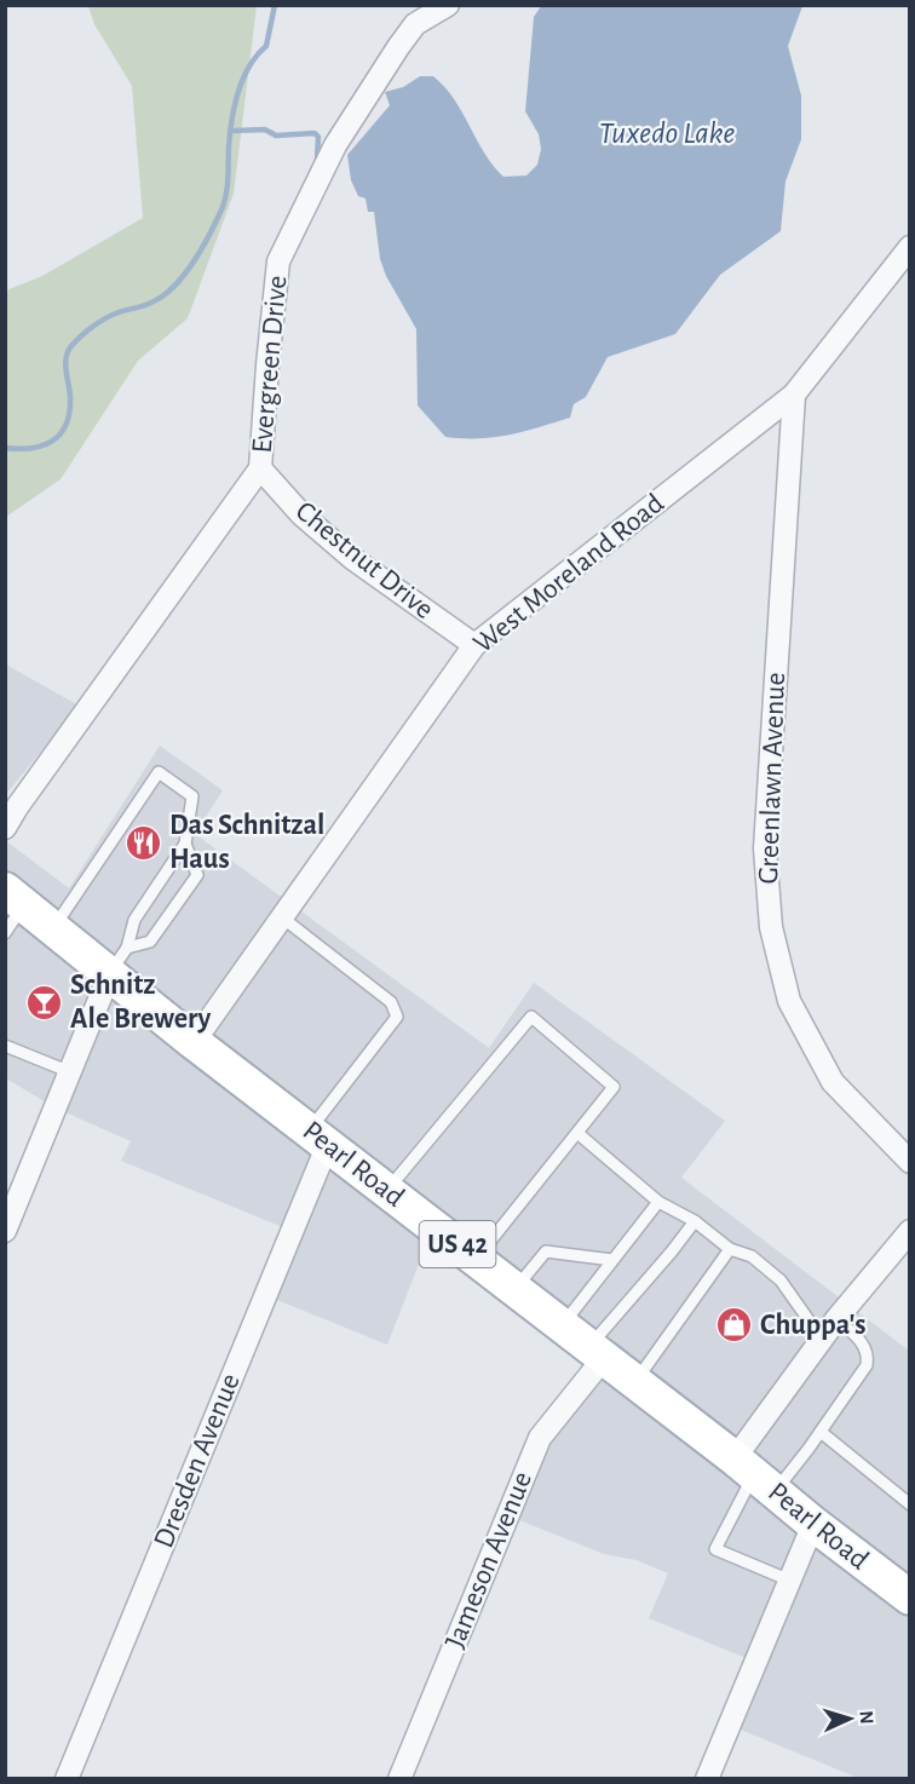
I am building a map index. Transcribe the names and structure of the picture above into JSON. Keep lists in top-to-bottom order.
{
  "streets": {
    "main road": ["Pearl Road", "US 42"],
    "street": [
      "Evergreen Drive",
      "Chestnut Drive",
      "West Moreland Road",
      "Greenlawn Avenue",
      "Dresden Avenue",
      "Jameson Avenue"
    ]
  },
  "crossings": [
    ["Evergreen Drive", "Chestnut Drive"],
    ["Chestnut Drive", "West Moreland Road"],
    ["West Moreland Road", "Greenlawn Avenue"],
    ["West Moreland Road", "Pearl Road"],
    ["Pearl Road", "Dresden Avenue"],
    ["Pearl Road", "Jameson Avenue"]
  ],
  "water": ["Tuxedo Lake"],
  "places": {
    "restaurant": ["Das Schnitzal Haus"],
    "bar": ["Schnitz Ale Brewery"],
    "shop": ["Chuppa's"]
  },
  "north": "right"
}
